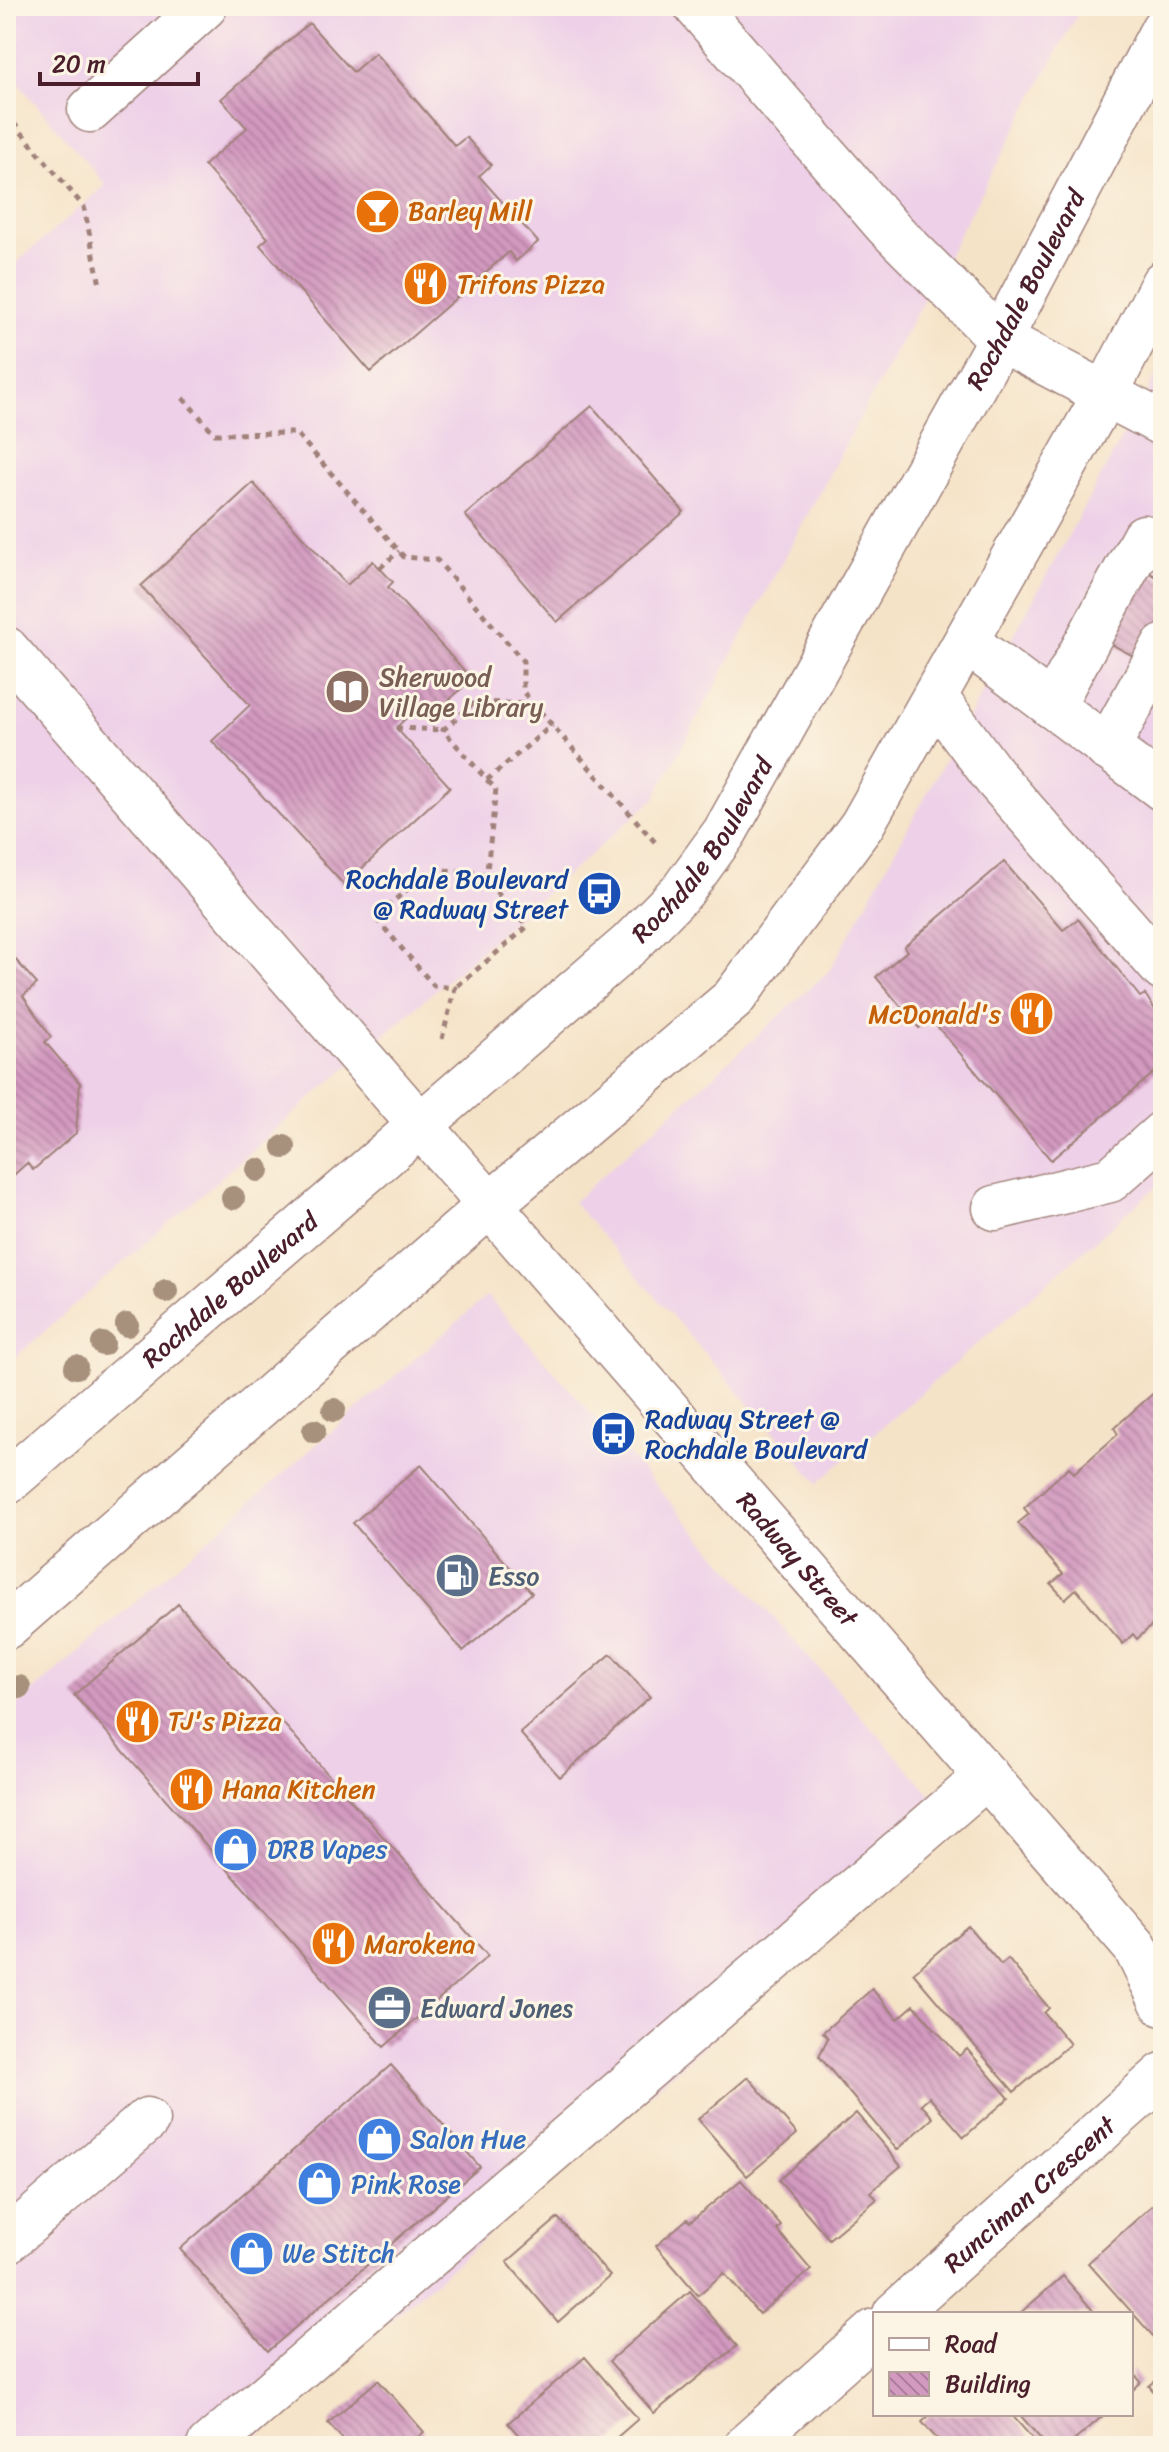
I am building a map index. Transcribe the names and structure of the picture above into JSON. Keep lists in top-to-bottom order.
{
  "streets": {
    "main road": ["Rochdale Boulevard", "Radway Street", "Runciman Crescent"]
  },
  "crossings": [
    ["Rochdale Boulevard", "Radway Street"]
  ],
  "places": {
    "bar": ["Barley Mill"],
    "restaurant": [
      "Trifons Pizza",
      "McDonald's",
      "TJ's Pizza",
      "Hana Kitchen",
      "Marokena"
    ],
    "library": ["Sherwood Village Library"],
    "bus stop": ["Rochdale Boulevard @ Radway Street", "Radway Street @ Rochdale Boulevard"],
    "fuel station": ["Esso"],
    "shop": [
      "DRB Vapes",
      "Salon Hue",
      "Pink Rose",
      "We Stitch"
    ],
    "office": ["Edward Jones"]
  },
  "legend": ["Road", "Building"],
  "scale_bar": "20 m"
}
